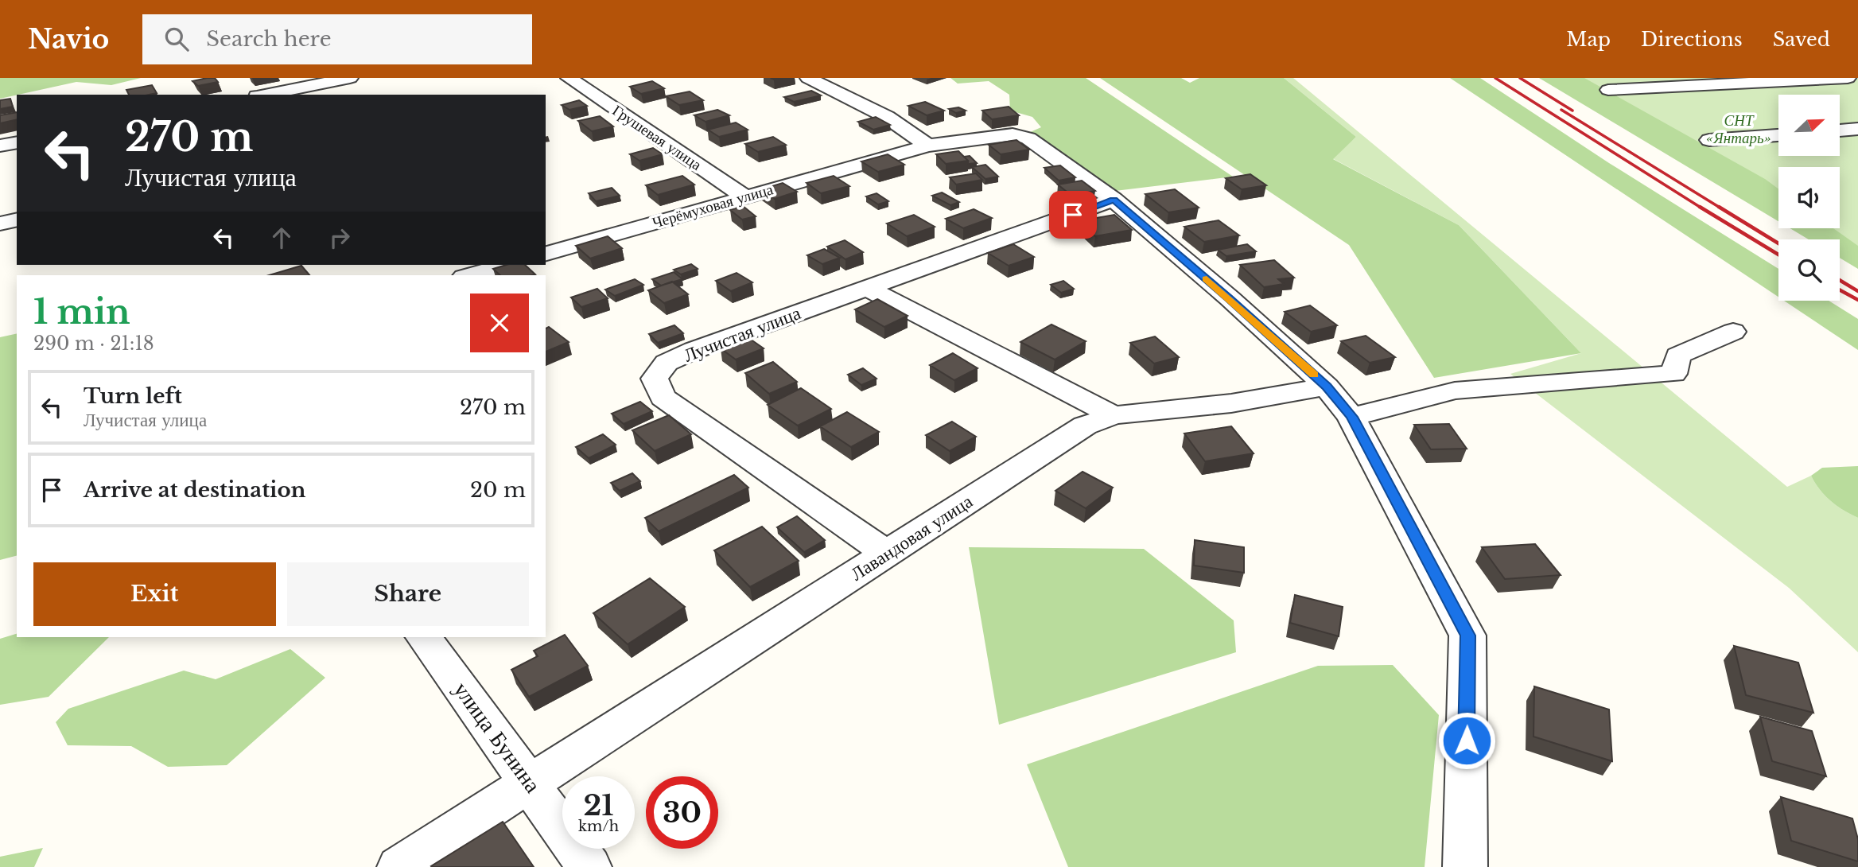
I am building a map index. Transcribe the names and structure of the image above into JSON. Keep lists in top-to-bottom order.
{
  "streets": {
    "street": [
      "Грушевая улица",
      "Черёмуховая улица",
      "Лучистая улица",
      "Лавандовая улица",
      "улица Бунина"
    ]
  },
  "crossings": [
    ["Грушевая улица", "Черёмуховая улица"],
    ["Черёмуховая улица", "Лучистая улица"],
    ["Лучистая улица", "Лавандовая улица"],
    ["Лавандовая улица", "улица Бунина"]
  ],
  "parks": ["СНТ «Янтарь»"],
  "north": "top right",
  "page": {
    "header": "Navio",
    "search": "Search here",
    "nav": ["Map", "Directions", "Saved"],
    "turn": ["270 m", "Лучистая улица"],
    "heading": ["1 min", "290 m · 21:18"],
    "list": [
      {
        "name": "Turn left",
        "note": "Лучистая улица",
        "value": "270 m"
      },
      {
        "name": "Arrive at destination",
        "value": "20 m"
      }
    ],
    "buttons": ["Exit", "Share"],
    "speed": "21 km/h",
    "limit": "30"
  }
}
